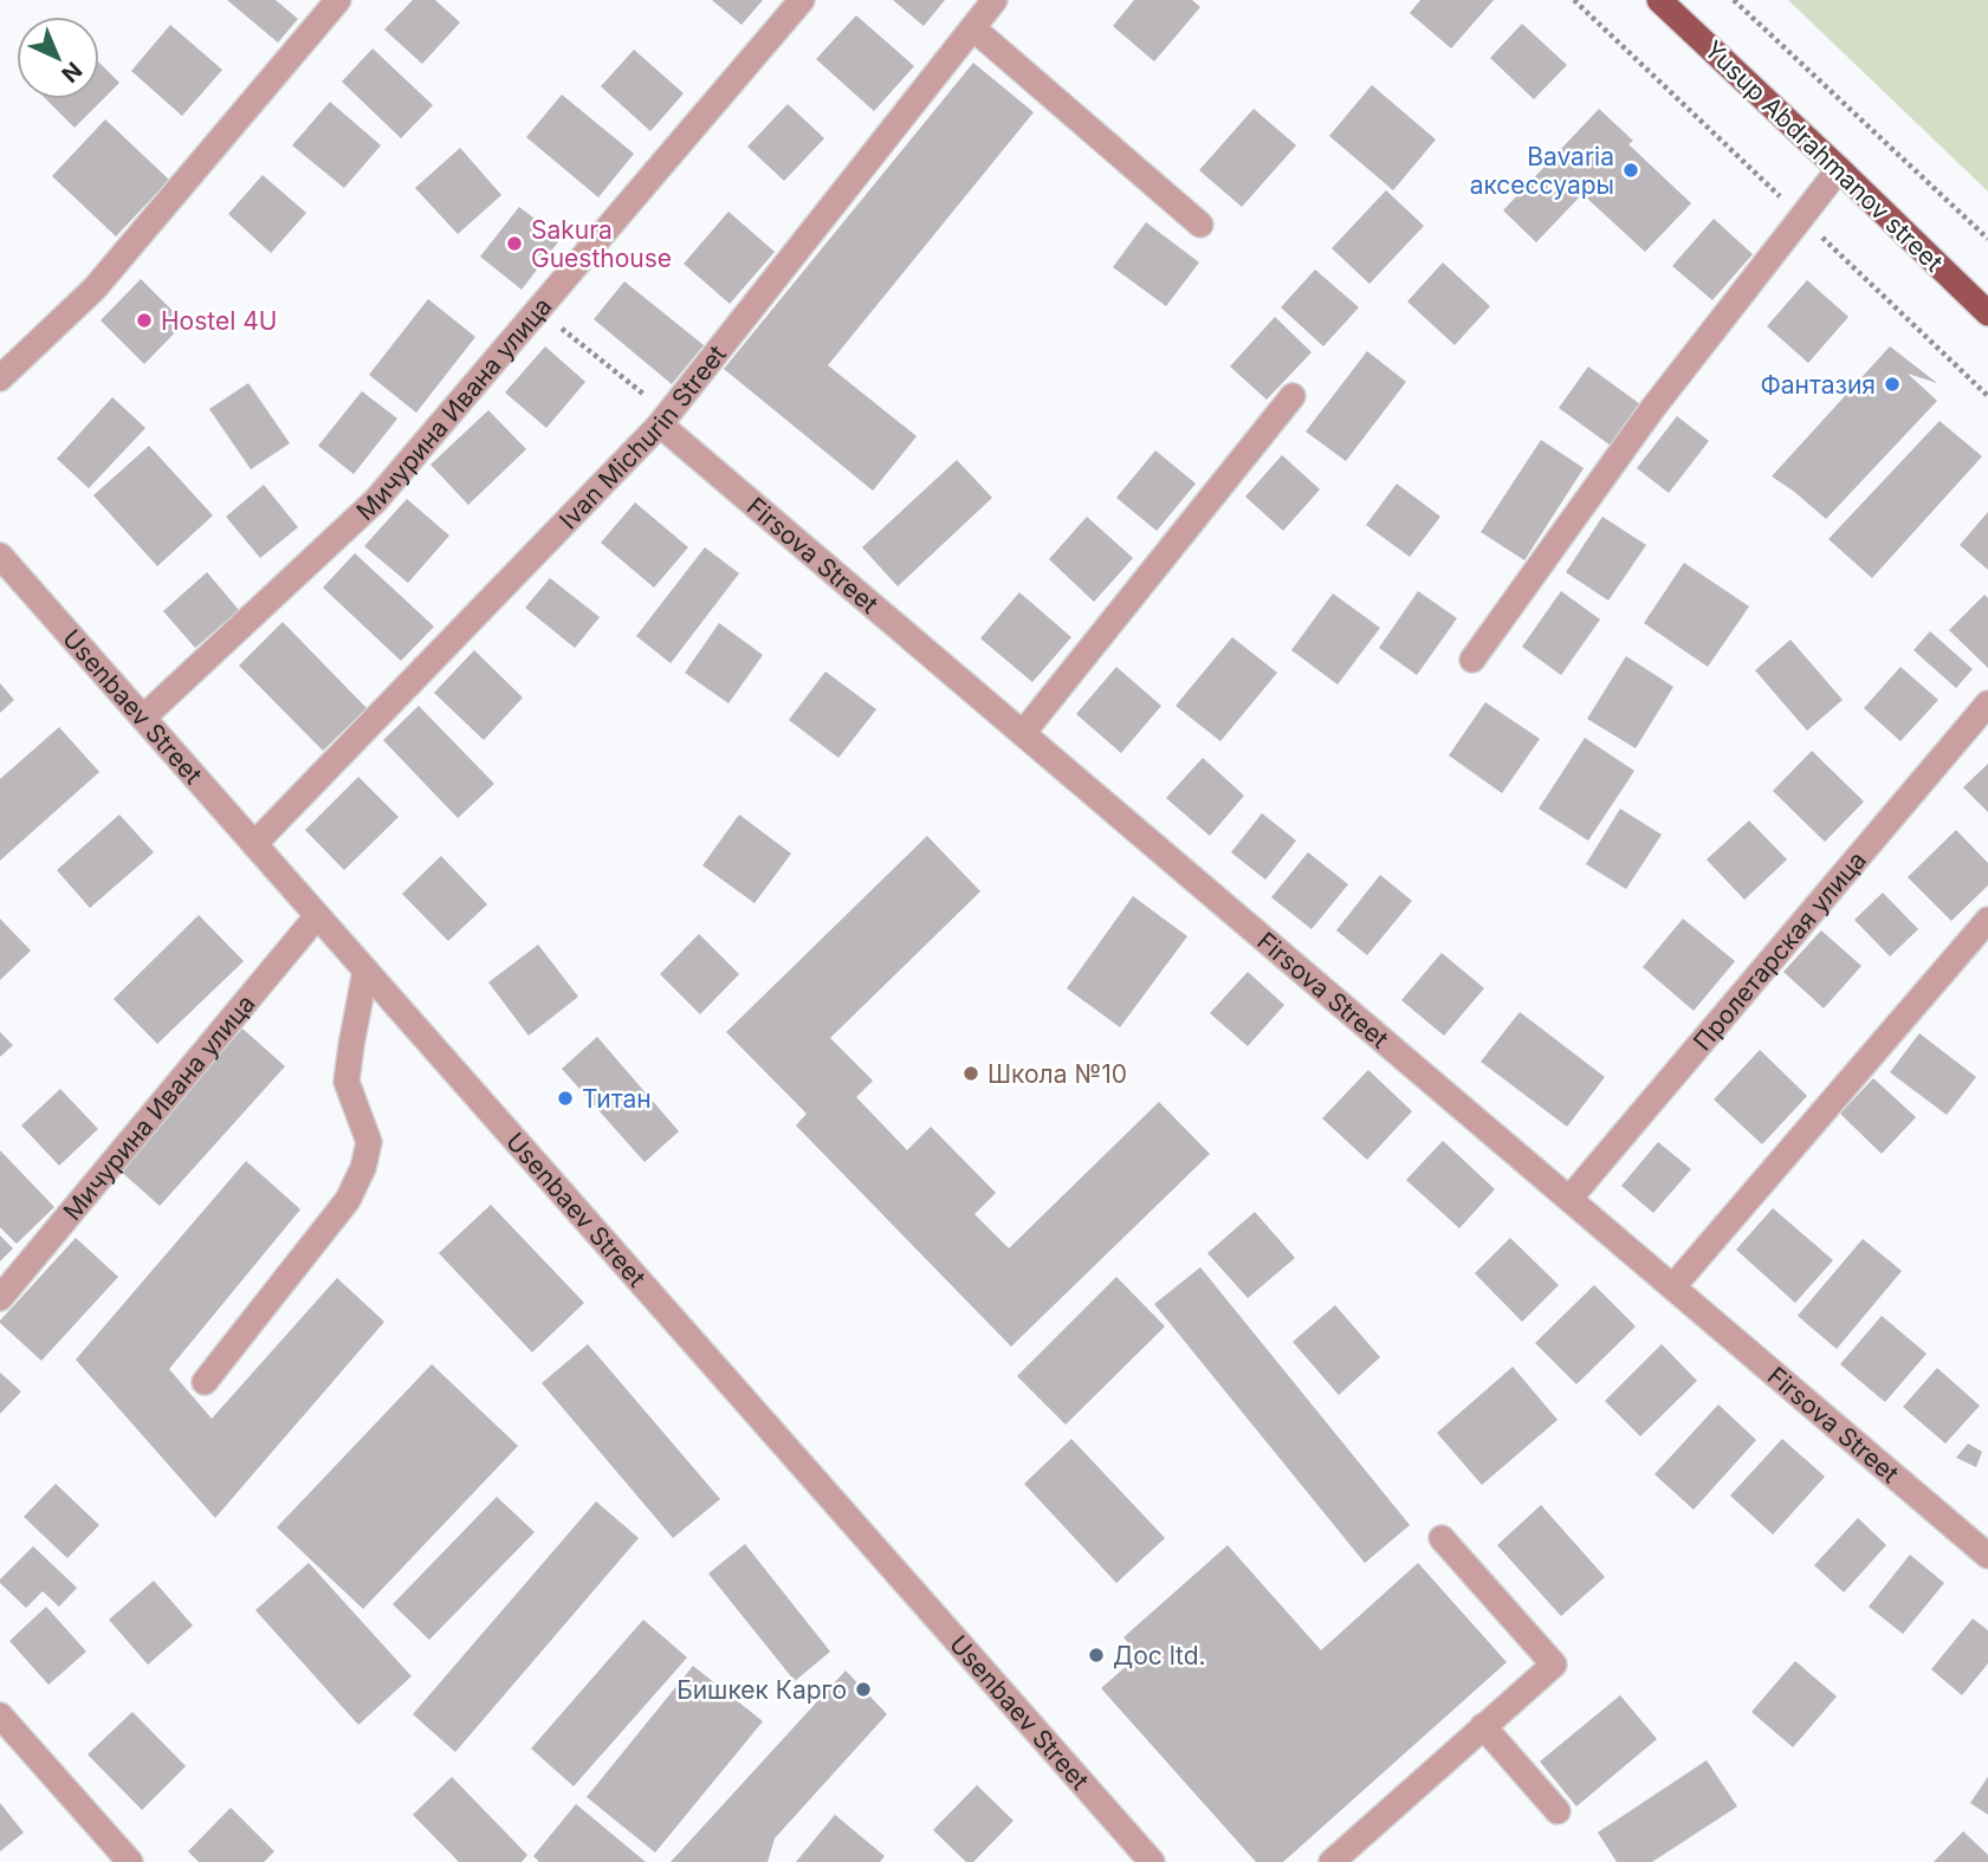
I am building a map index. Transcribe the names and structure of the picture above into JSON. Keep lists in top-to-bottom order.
{
  "streets": {
    "main road": ["Yusup Abdrahmanov street"],
    "street": [
      "Мичурина Ивана улица",
      "Ivan Michurin Street",
      "Firsova Street",
      "Usenbaev Street",
      "Пролетарская улица"
    ]
  },
  "crossings": [
    ["Мичурина Ивана улица", "Usenbaev Street"],
    ["Ivan Michurin Street", "Firsova Street"],
    ["Ivan Michurin Street", "Usenbaev Street"],
    ["Firsova Street", "Пролетарская улица"]
  ],
  "places": [
    "Bavaria аксеcсуары",
    "Sakura Guesthouse",
    "Hostel 4U",
    "Фантазия",
    "Школа №10",
    "Титан",
    "Дос ltd.",
    "Бишкек Карго"
  ],
  "north": "bottom right"
}
